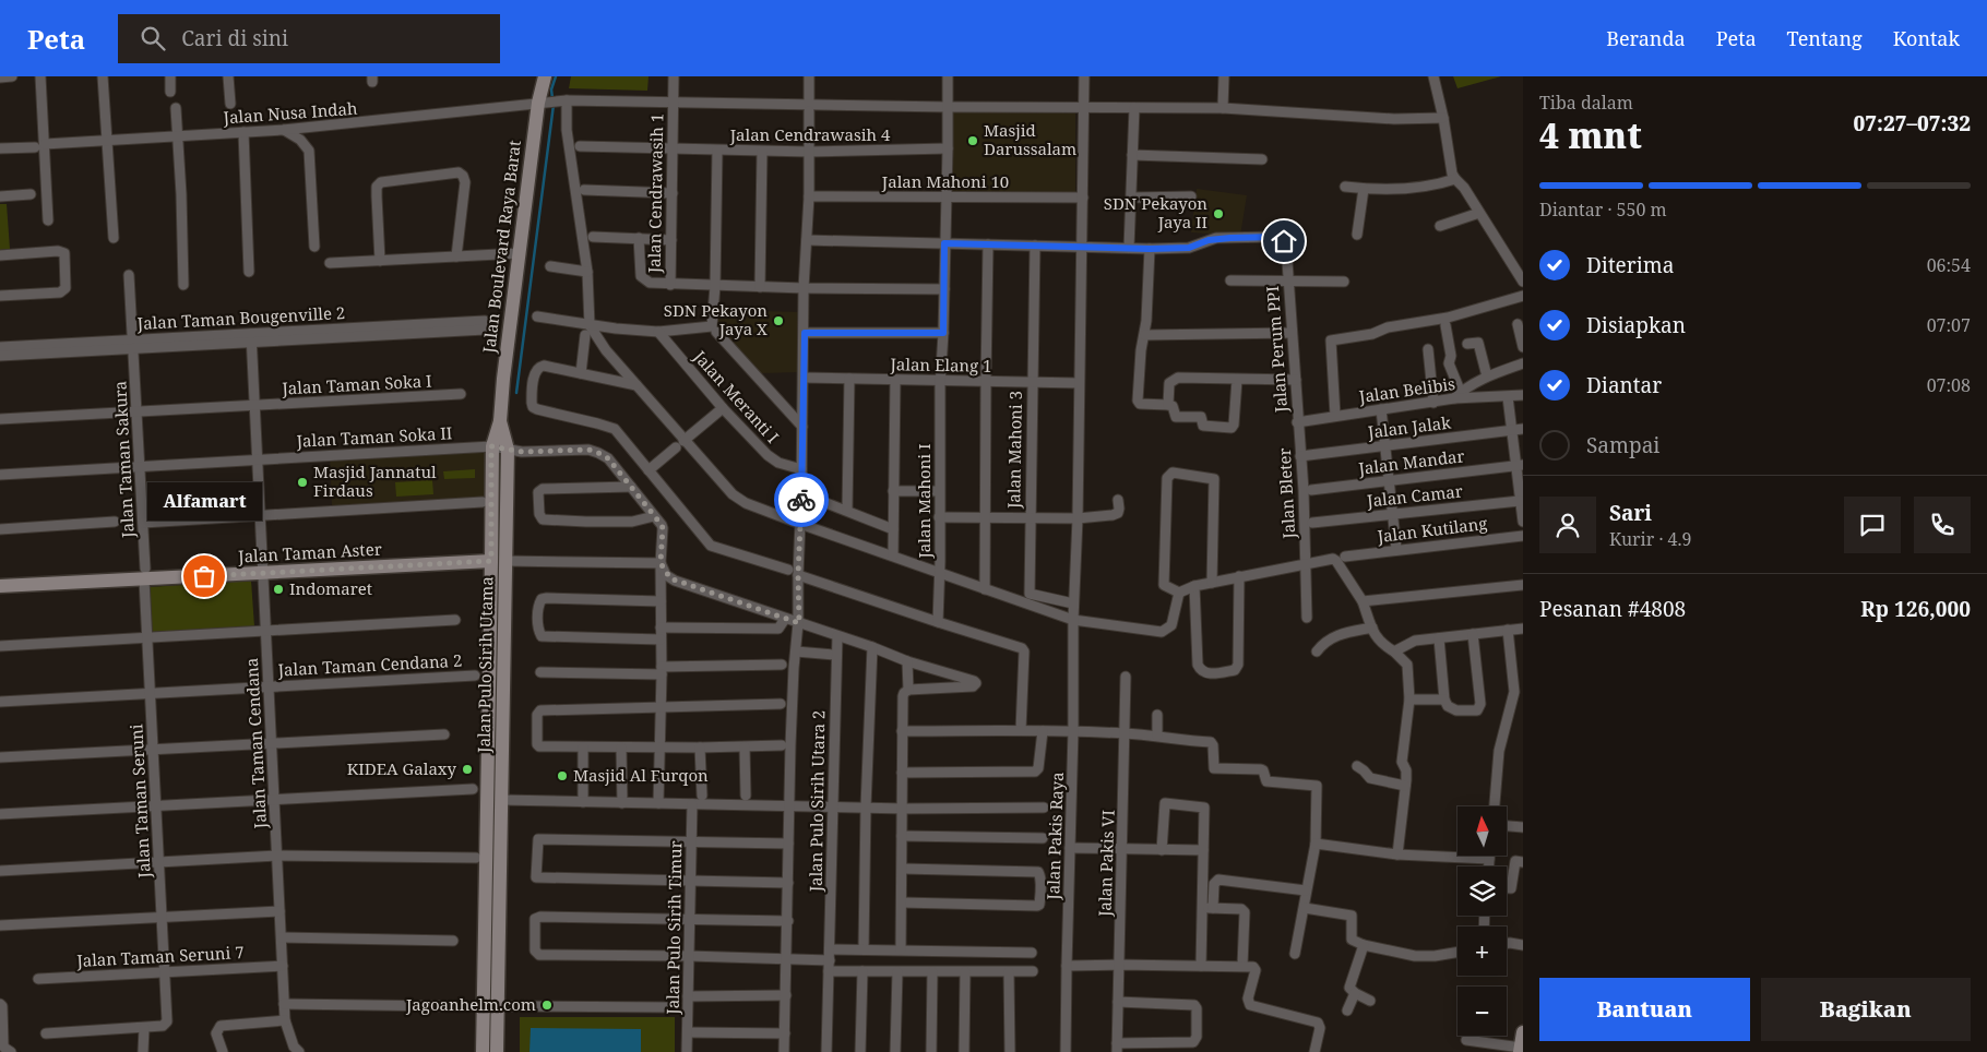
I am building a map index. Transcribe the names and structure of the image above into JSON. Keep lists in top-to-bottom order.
{
  "streets": {
    "main road": ["Jalan Boulevard Raya Barat", "Jalan Taman Aster", "Jalan Pulo Sirih Utama"],
    "street": [
      "Jalan Nusa Indah",
      "Jalan Cendrawasih 4",
      "Jalan Mahoni 10",
      "Jalan Cendrawasih 1",
      "Jalan Taman Bougenville 2",
      "Jalan Perum PPI",
      "Jalan Elang 1",
      "Jalan Taman Soka I",
      "Jalan Belibis",
      "Jalan Meranti I",
      "Jalan Jalak",
      "Jalan Taman Soka II",
      "Jalan Mahoni 3",
      "Jalan Taman Sakura",
      "Jalan Mandar",
      "Jalan Bleter",
      "Jalan Camar",
      "Jalan Mahoni I",
      "Jalan Kutilang",
      "Jalan Taman Cendana 2",
      "Jalan Taman Cendana",
      "Jalan Taman Seruni",
      "Jalan Pulo Sirih Utara 2",
      "Jalan Pakis Raya",
      "Jalan Pakis VI",
      "Jalan Pulo Sirih Timur",
      "Jalan Taman Seruni 7"
    ]
  },
  "crossings": [
    ["Jalan Nusa Indah", "Jalan Cendrawasih 1"],
    ["Jalan Nusa Indah", "Jalan Boulevard Raya Barat"],
    ["Jalan Nusa Indah", "Jalan Mahoni I"],
    ["Jalan Nusa Indah", "Jalan Pakis Raya"],
    ["Jalan Cendrawasih 4", "Jalan Cendrawasih 1"],
    ["Jalan Cendrawasih 4", "Jalan Mahoni I"],
    ["Jalan Mahoni 10", "Jalan Mahoni I"],
    ["Jalan Mahoni 10", "Jalan Pakis Raya"],
    ["Jalan Boulevard Raya Barat", "Jalan Pulo Sirih Utama"],
    ["Jalan Taman Bougenville 2", "Jalan Taman Sakura"],
    ["Jalan Taman Bougenville 2", "Jalan Taman Cendana"],
    ["Jalan Perum PPI", "Jalan Belibis"],
    ["Jalan Perum PPI", "Jalan Mahoni 3"],
    ["Jalan Perum PPI", "Jalan Bleter"],
    ["Jalan Perum PPI", "Jalan Mahoni I"],
    ["Jalan Perum PPI", "Jalan Pakis Raya"],
    ["Jalan Elang 1", "Jalan Mahoni 3"],
    ["Jalan Elang 1", "Jalan Mahoni I"],
    ["Jalan Elang 1", "Jalan Pakis Raya"],
    ["Jalan Taman Soka I", "Jalan Taman Sakura"],
    ["Jalan Taman Soka I", "Jalan Taman Cendana"],
    ["Jalan Belibis", "Jalan Bleter"],
    ["Jalan Jalak", "Jalan Bleter"],
    ["Jalan Taman Soka II", "Jalan Taman Sakura"],
    ["Jalan Taman Soka II", "Jalan Pulo Sirih Utama"],
    ["Jalan Taman Soka II", "Jalan Taman Cendana"],
    ["Jalan Mahoni 3", "Jalan Pakis Raya"],
    ["Jalan Taman Sakura", "Jalan Taman Aster"],
    ["Jalan Taman Sakura", "Jalan Taman Seruni"],
    ["Jalan Taman Aster", "Jalan Pulo Sirih Utama"],
    ["Jalan Taman Aster", "Jalan Taman Cendana"],
    ["Jalan Taman Aster", "Jalan Taman Seruni"],
    ["Jalan Taman Cendana 2", "Jalan Taman Cendana"],
    ["Jalan Taman Cendana 2", "Jalan Taman Seruni"],
    ["Jalan Taman Cendana", "Jalan Taman Seruni 7"],
    ["Jalan Taman Seruni", "Jalan Taman Seruni 7"]
  ],
  "places": [
    "Masjid Darussalam",
    "SDN Pekayon Jaya II",
    "SDN Pekayon Jaya X",
    "Masjid Jannatul Firdaus",
    "Alfamart",
    "Indomaret",
    "KIDEA Galaxy",
    "Masjid Al Furqon",
    "Jagoanhelm.com"
  ],
  "north": "top",
  "page": {
    "header": "Peta",
    "search": "Cari di sini",
    "nav": [
      "Beranda",
      "Peta",
      "Tentang",
      "Kontak"
    ],
    "heading": ["4 mnt", "Tiba dalam", "07:27–07:32"],
    "panel": [
      "Sari",
      "Kurir · 4.9",
      "Pesanan #4808",
      "Rp 126,000"
    ],
    "bar": "Diantar · 550 m",
    "list": [
      ["Diterima", "06:54"],
      ["Disiapkan", "07:07"],
      ["Diantar", "07:08"],
      "Sampai"
    ],
    "bubble": "Alfamart",
    "map_buttons": ["+", "−"],
    "buttons": ["Bantuan", "Bagikan"]
  }
}
